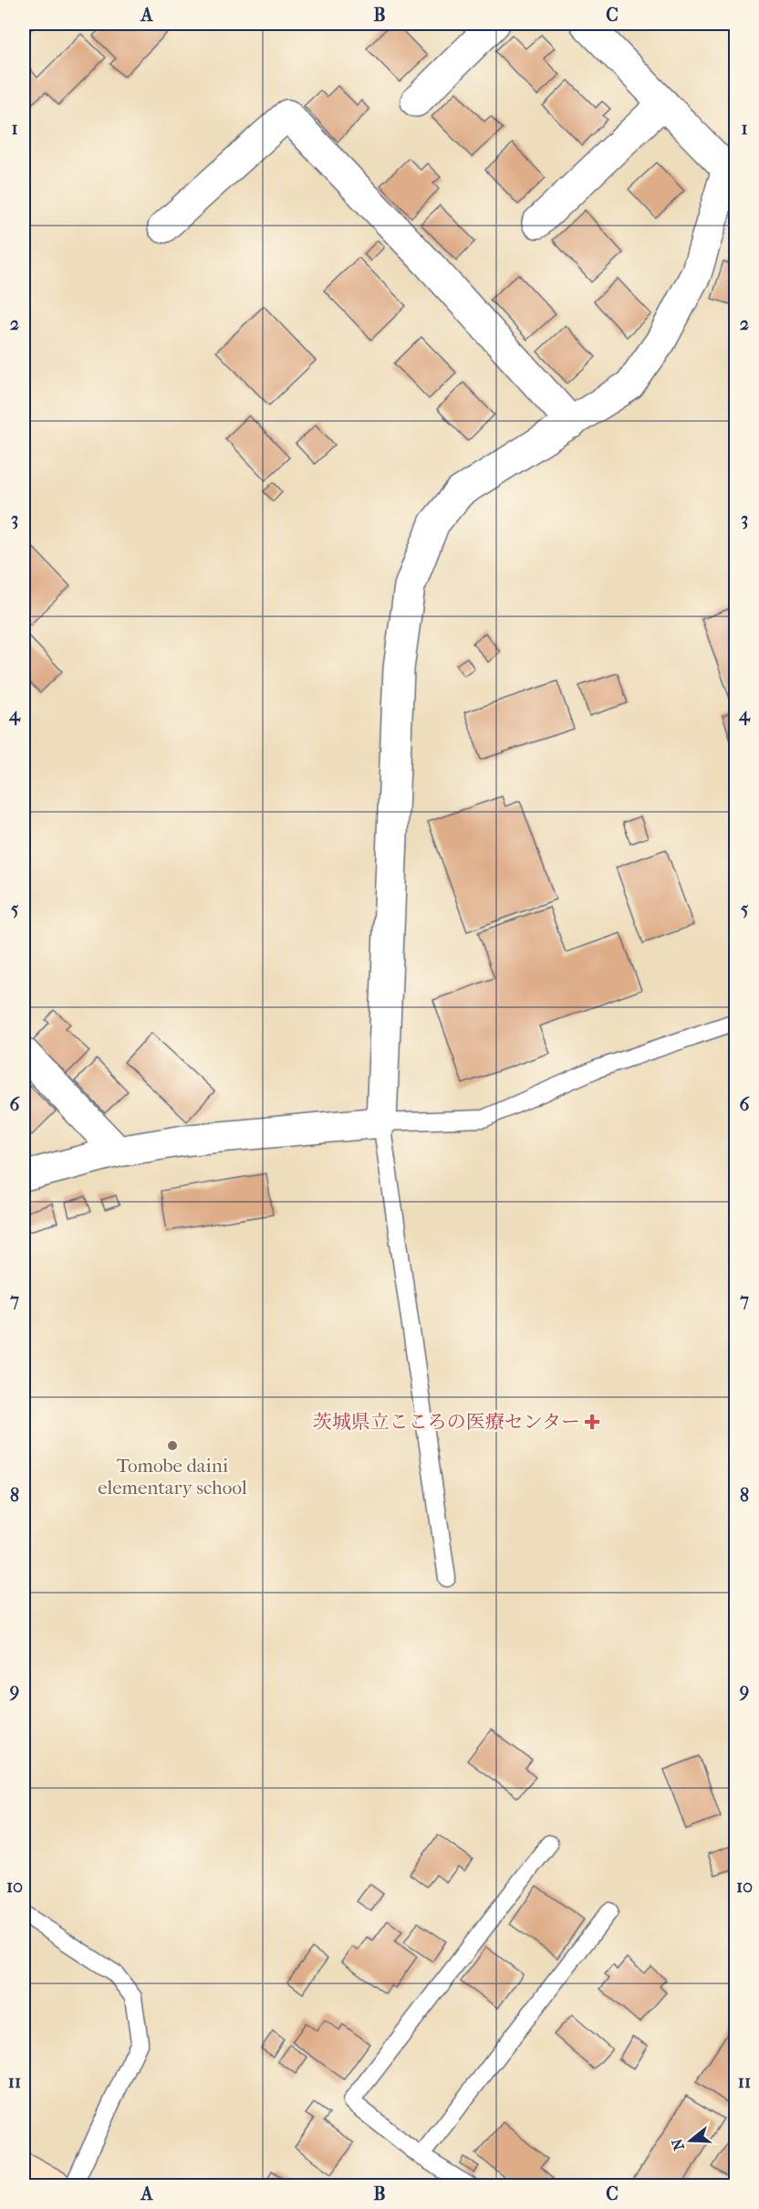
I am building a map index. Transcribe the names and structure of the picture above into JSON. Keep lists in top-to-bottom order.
{
  "places": {
    "health": ["茨城県立こころの医療センター"],
    "other": ["Tomobe daini elementary school"]
  },
  "north": "left",
  "grid": {
    "columns": ["A", "B", "C"],
    "rows": [
      "1",
      "2",
      "3",
      "4",
      "5",
      "6",
      "7",
      "8",
      "9",
      "10",
      "11"
    ]
  }
}
